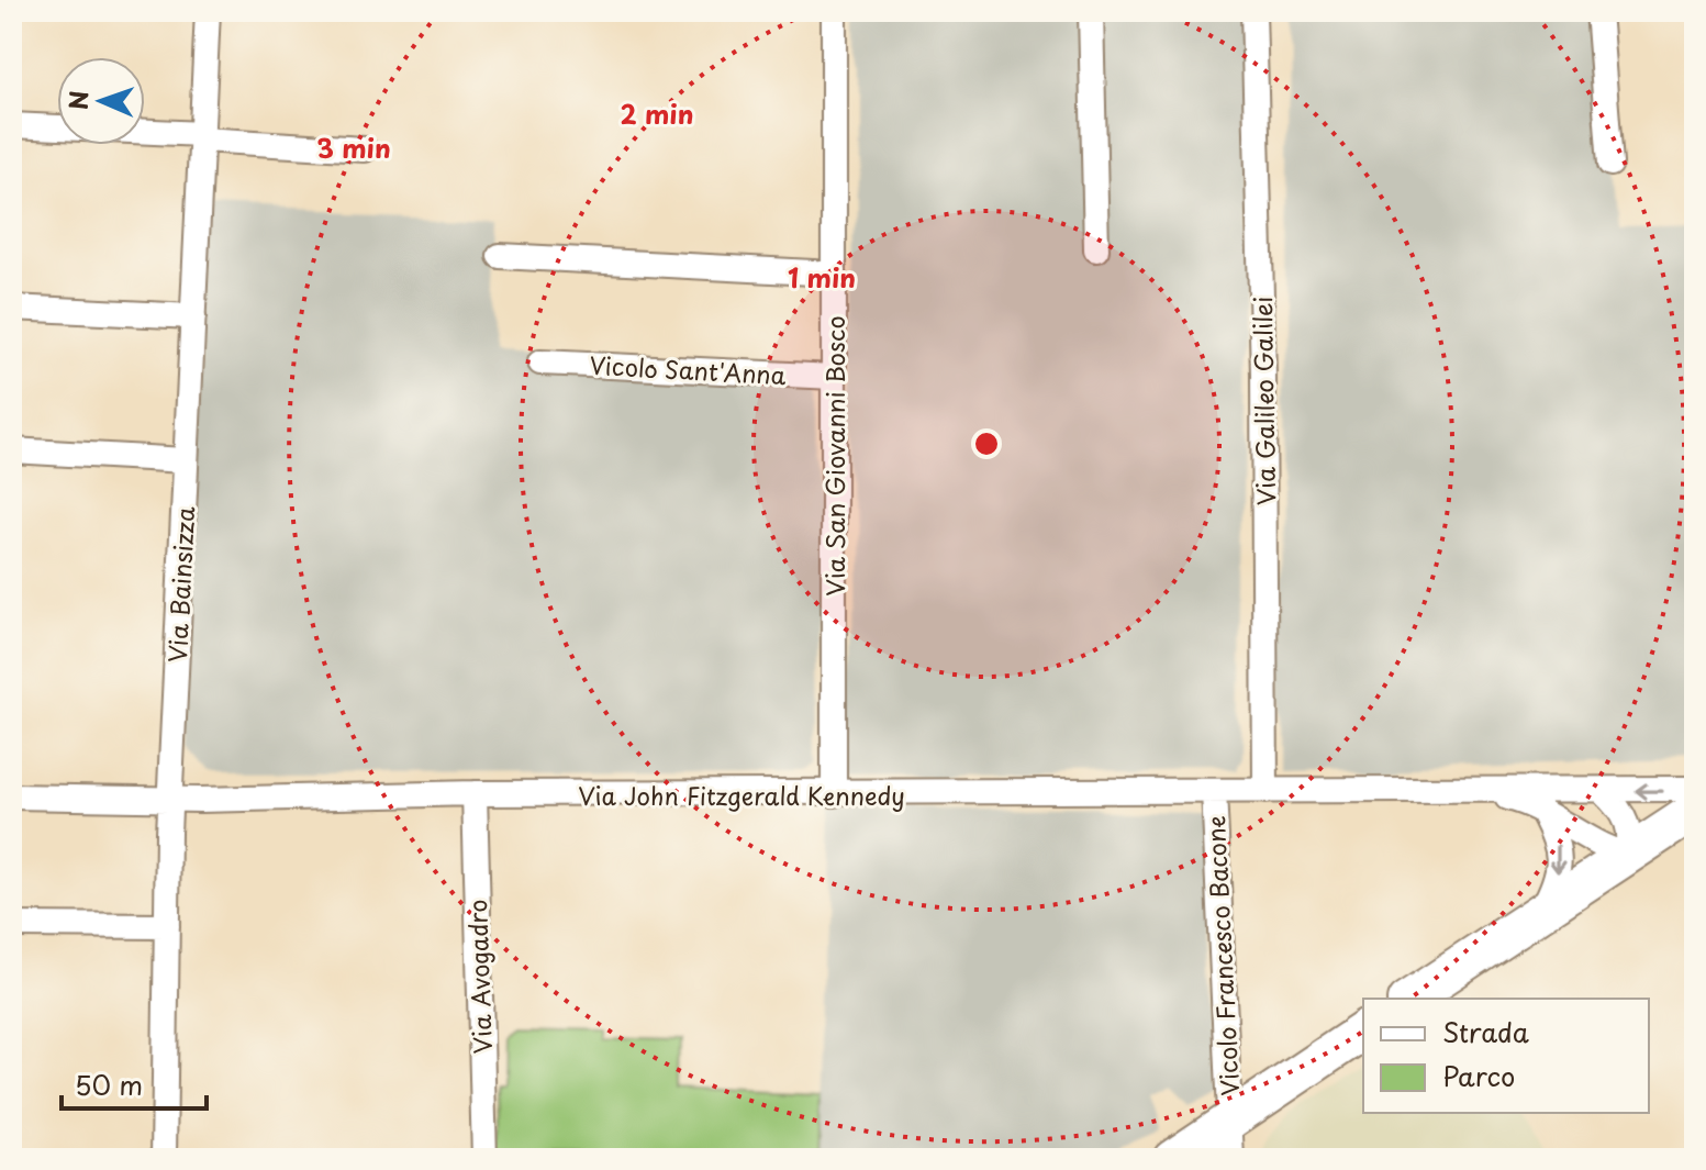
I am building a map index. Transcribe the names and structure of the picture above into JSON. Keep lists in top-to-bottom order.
{
  "streets": {
    "street": [
      "Vicolo Sant'Anna",
      "Via Galileo Galilei",
      "Via San Giovanni Bosco",
      "Via Bainsizza",
      "Via John Fitzgerald Kennedy",
      "Vicolo Francesco Bacone",
      "Via Avogadro"
    ]
  },
  "crossings": [
    ["Vicolo Sant'Anna", "Via San Giovanni Bosco"],
    ["Via Galileo Galilei", "Via John Fitzgerald Kennedy"],
    ["Via San Giovanni Bosco", "Via John Fitzgerald Kennedy"],
    ["Via Bainsizza", "Via John Fitzgerald Kennedy"],
    ["Via John Fitzgerald Kennedy", "Vicolo Francesco Bacone"],
    ["Via John Fitzgerald Kennedy", "Via Avogadro"]
  ],
  "legend": ["Strada", "Parco"],
  "scale_bar": "50 m",
  "north": "left",
  "rings": ["2 min", "3 min", "1 min"]
}
